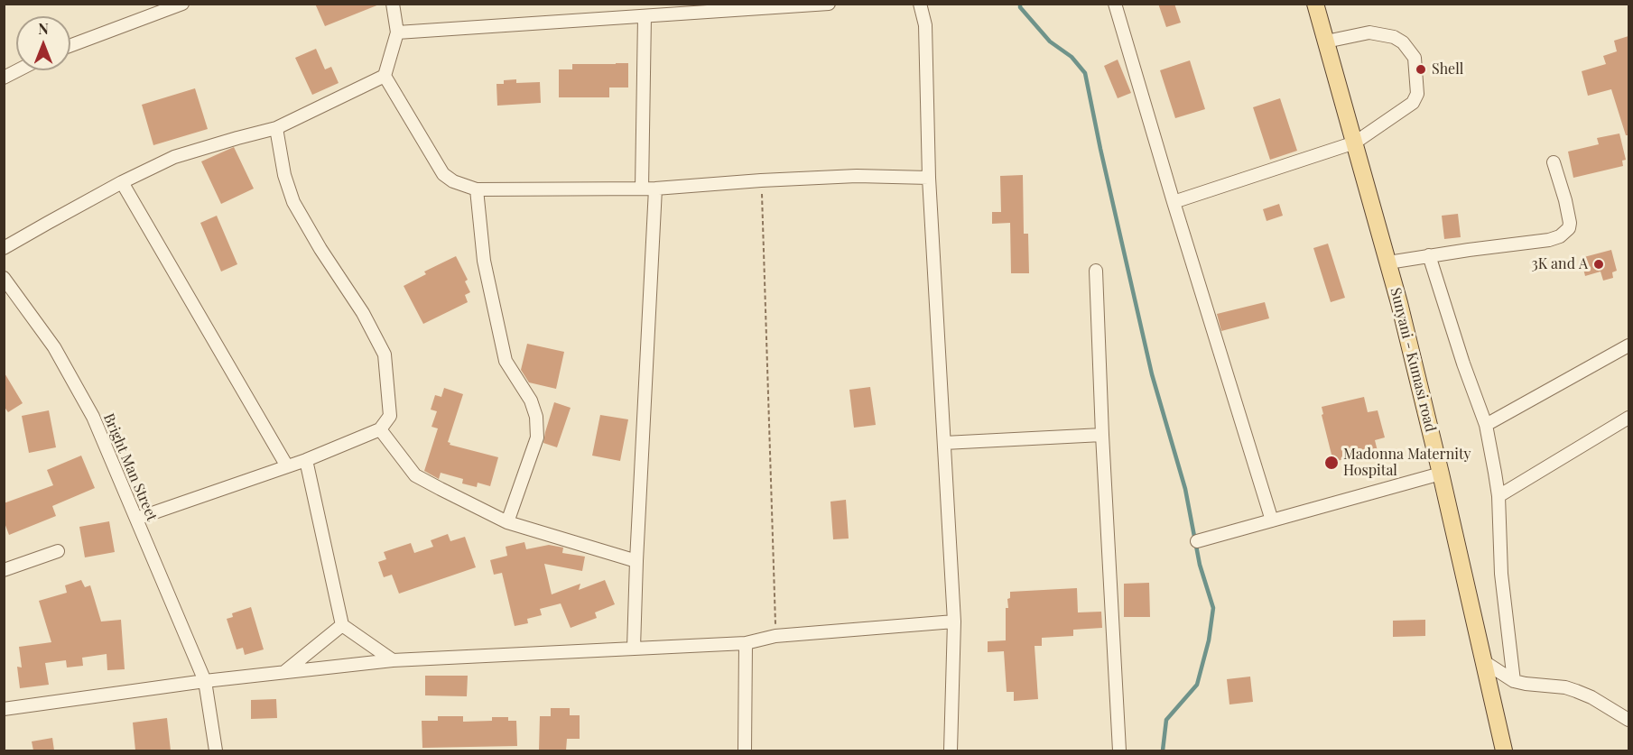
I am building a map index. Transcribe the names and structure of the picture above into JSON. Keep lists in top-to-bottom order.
{
  "streets": {
    "main road": ["Sunyani - Kumasi road"],
    "street": ["Bright Man Street"]
  },
  "places": ["Shell", "3K and A", "Madonna Maternity Hospital"],
  "north": "top"
}
